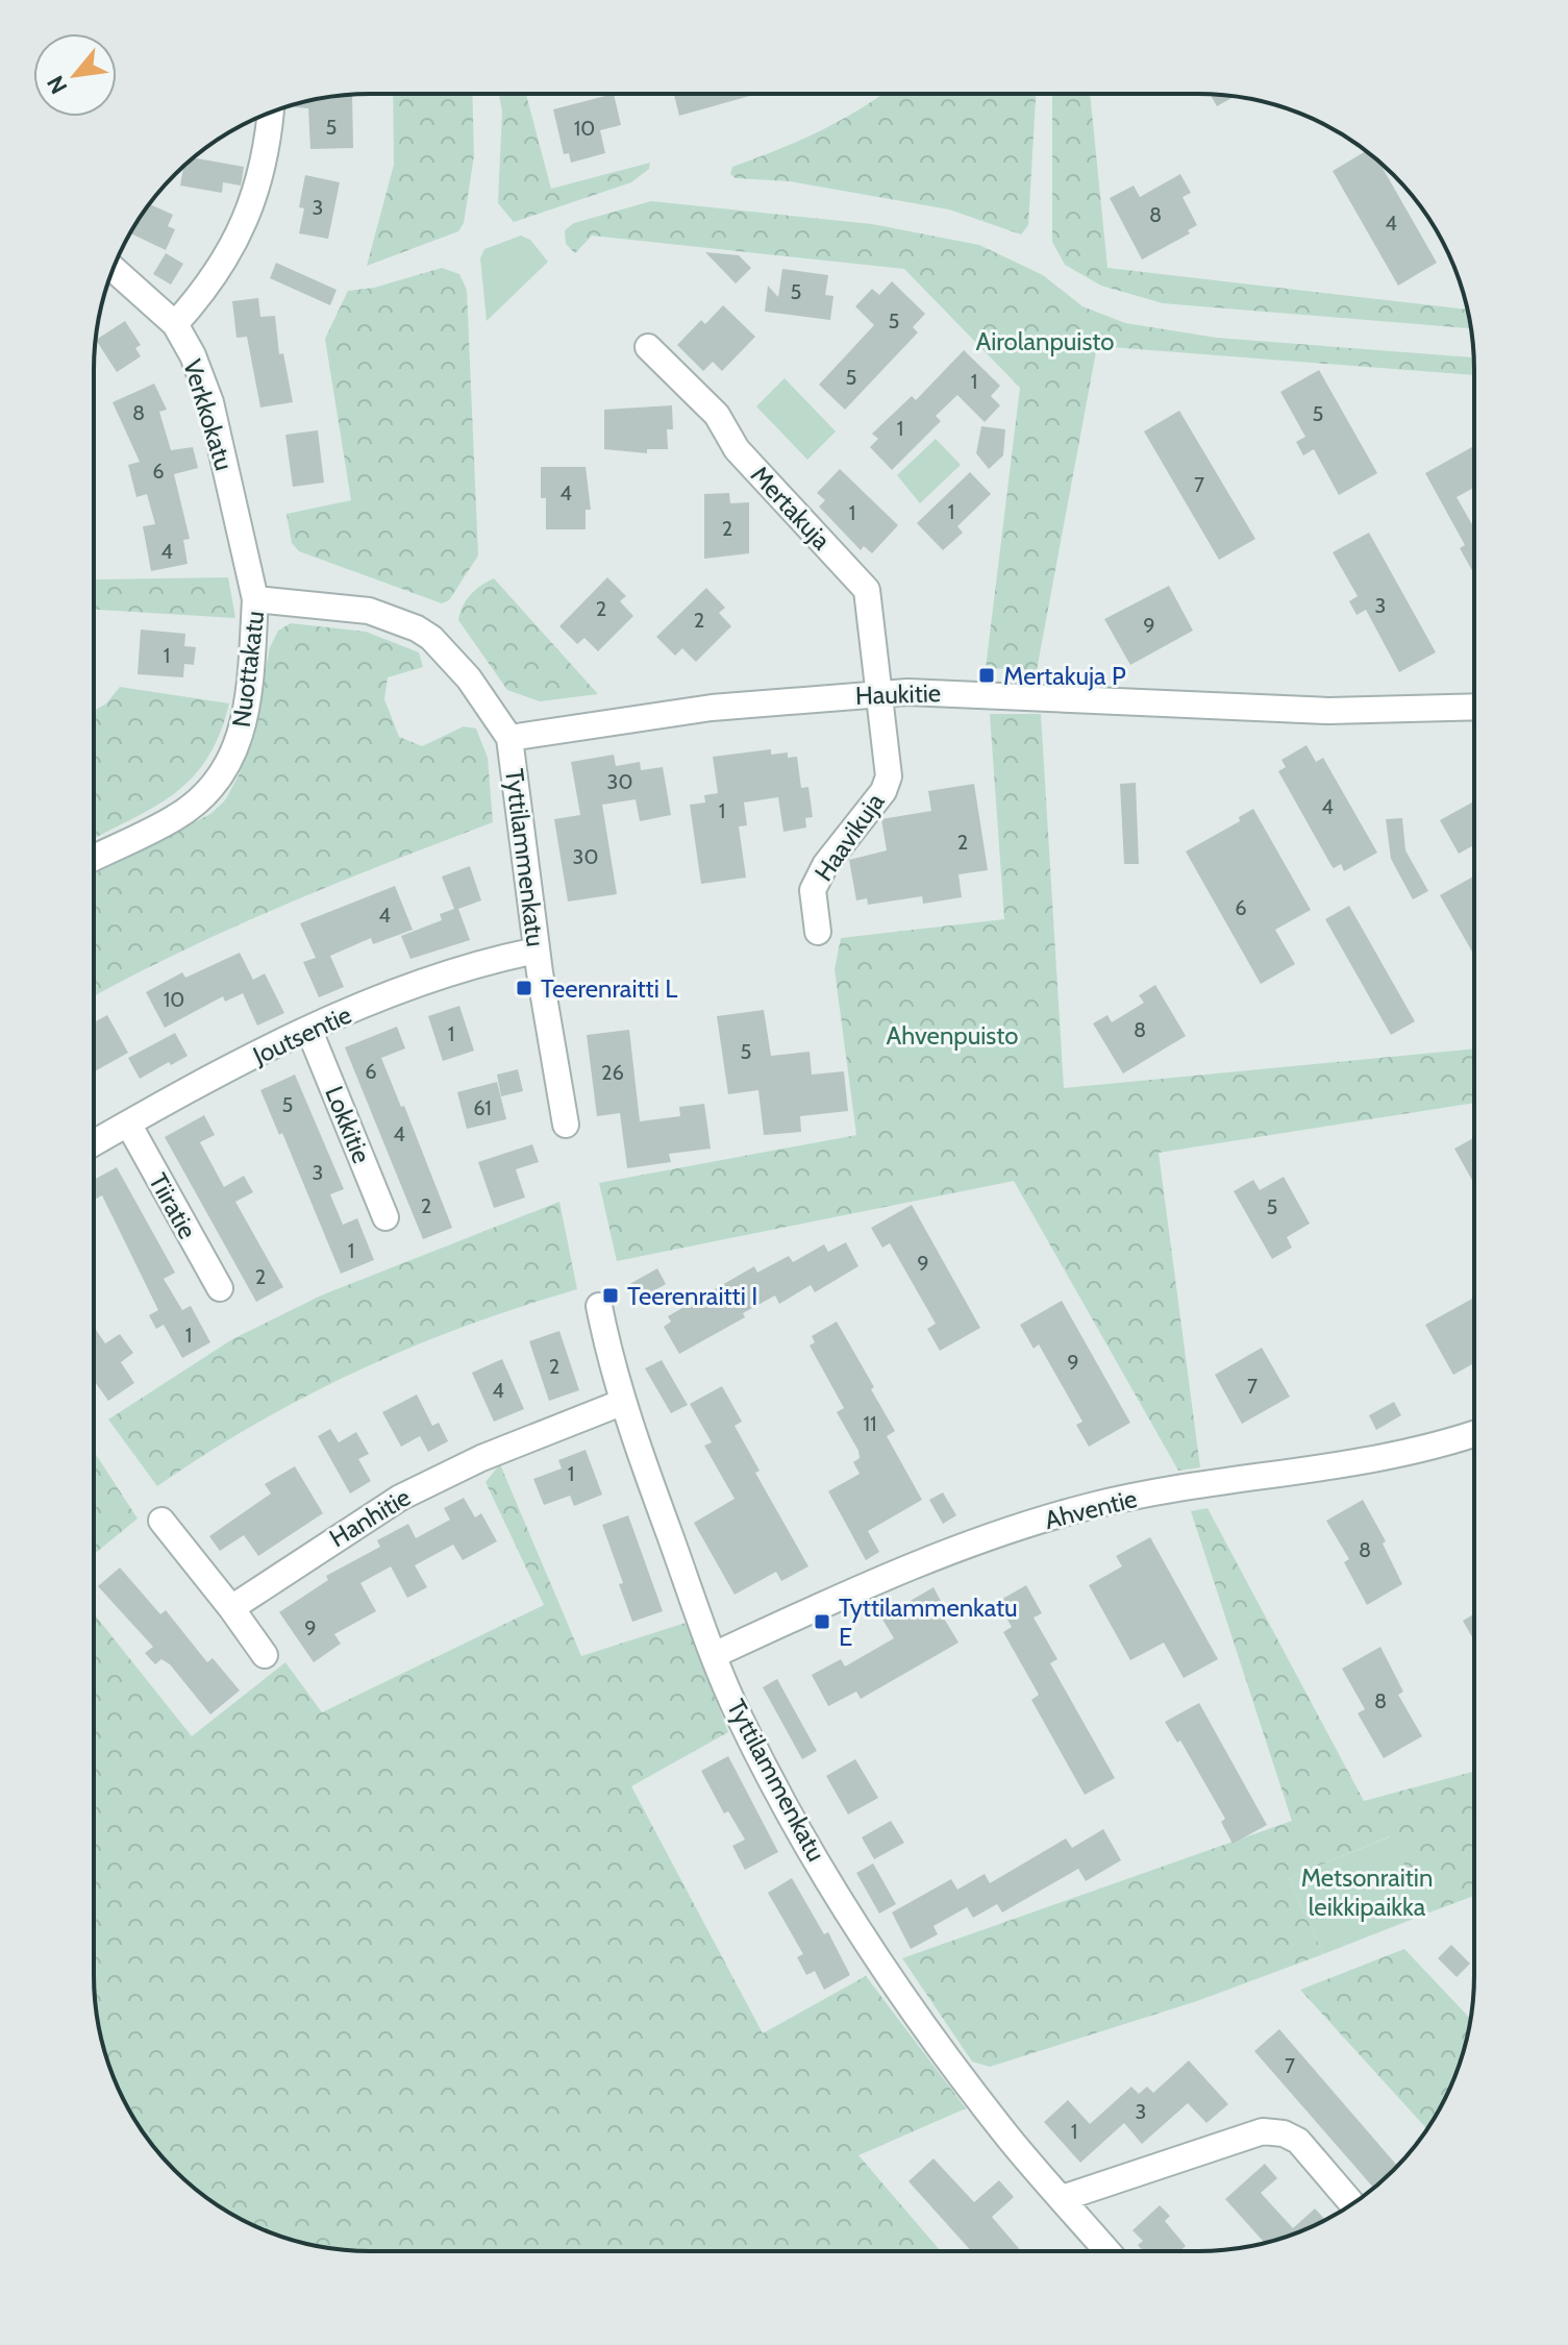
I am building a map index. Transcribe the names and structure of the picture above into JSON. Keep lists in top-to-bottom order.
{
  "streets": {
    "street": [
      "Verkkokatu",
      "Mertakuja",
      "Nuottakatu",
      "Haukitie",
      "Haavikuja",
      "Tyttilammenkatu",
      "Joutsentie",
      "Lokkitie",
      "Tiiratie",
      "Ahventie",
      "Hanhitie"
    ]
  },
  "crossings": [
    ["Verkkokatu", "Nuottakatu"],
    ["Mertakuja", "Haukitie"],
    ["Mertakuja", "Haavikuja"],
    ["Nuottakatu", "Haukitie"],
    ["Nuottakatu", "Tyttilammenkatu"],
    ["Haukitie", "Haavikuja"],
    ["Haukitie", "Tyttilammenkatu"],
    ["Tyttilammenkatu", "Joutsentie"],
    ["Tyttilammenkatu", "Ahventie"],
    ["Tyttilammenkatu", "Hanhitie"],
    ["Joutsentie", "Lokkitie"],
    ["Joutsentie", "Tiiratie"]
  ],
  "parks": ["Airolanpuisto", "Ahvenpuisto", "Metsonraitin leikkipaikka"],
  "places": {
    "transit": [
      "Mertakuja P",
      "Teerenraitti L",
      "Teerenraitti I",
      "Tyttilammenkatu E"
    ]
  },
  "house_numbers": [
    "5",
    "10",
    "3",
    "8",
    "4",
    "5",
    "5",
    "5",
    "1",
    "8",
    "5",
    "1",
    "6",
    "7",
    "4",
    "1",
    "1",
    "2",
    "4",
    "3",
    "2",
    "2",
    "9",
    "1",
    "30",
    "4",
    "1",
    "2",
    "30",
    "6",
    "4",
    "10",
    "8",
    "1",
    "5",
    "6",
    "26",
    "5",
    "61",
    "4",
    "3",
    "2",
    "5",
    "1",
    "9",
    "2",
    "1",
    "9",
    "2",
    "7",
    "4",
    "11",
    "1",
    "8",
    "9",
    "8",
    "7",
    "3",
    "1"
  ],
  "north": "bottom left"
}
